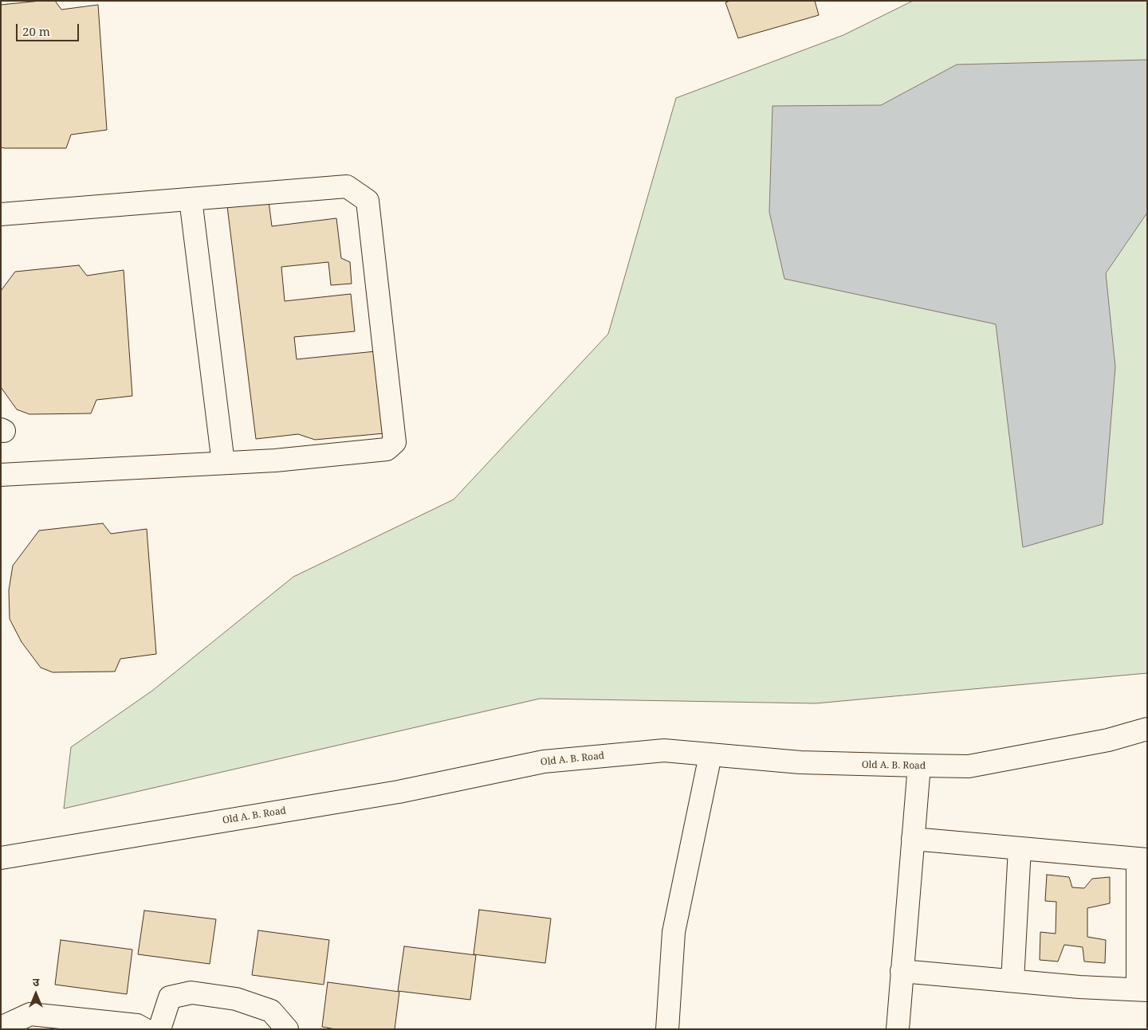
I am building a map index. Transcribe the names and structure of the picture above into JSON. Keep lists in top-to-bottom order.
{
  "streets": {
    "street": ["Old A. B. Road"]
  },
  "scale_bar": "20 m",
  "north": "top"
}
